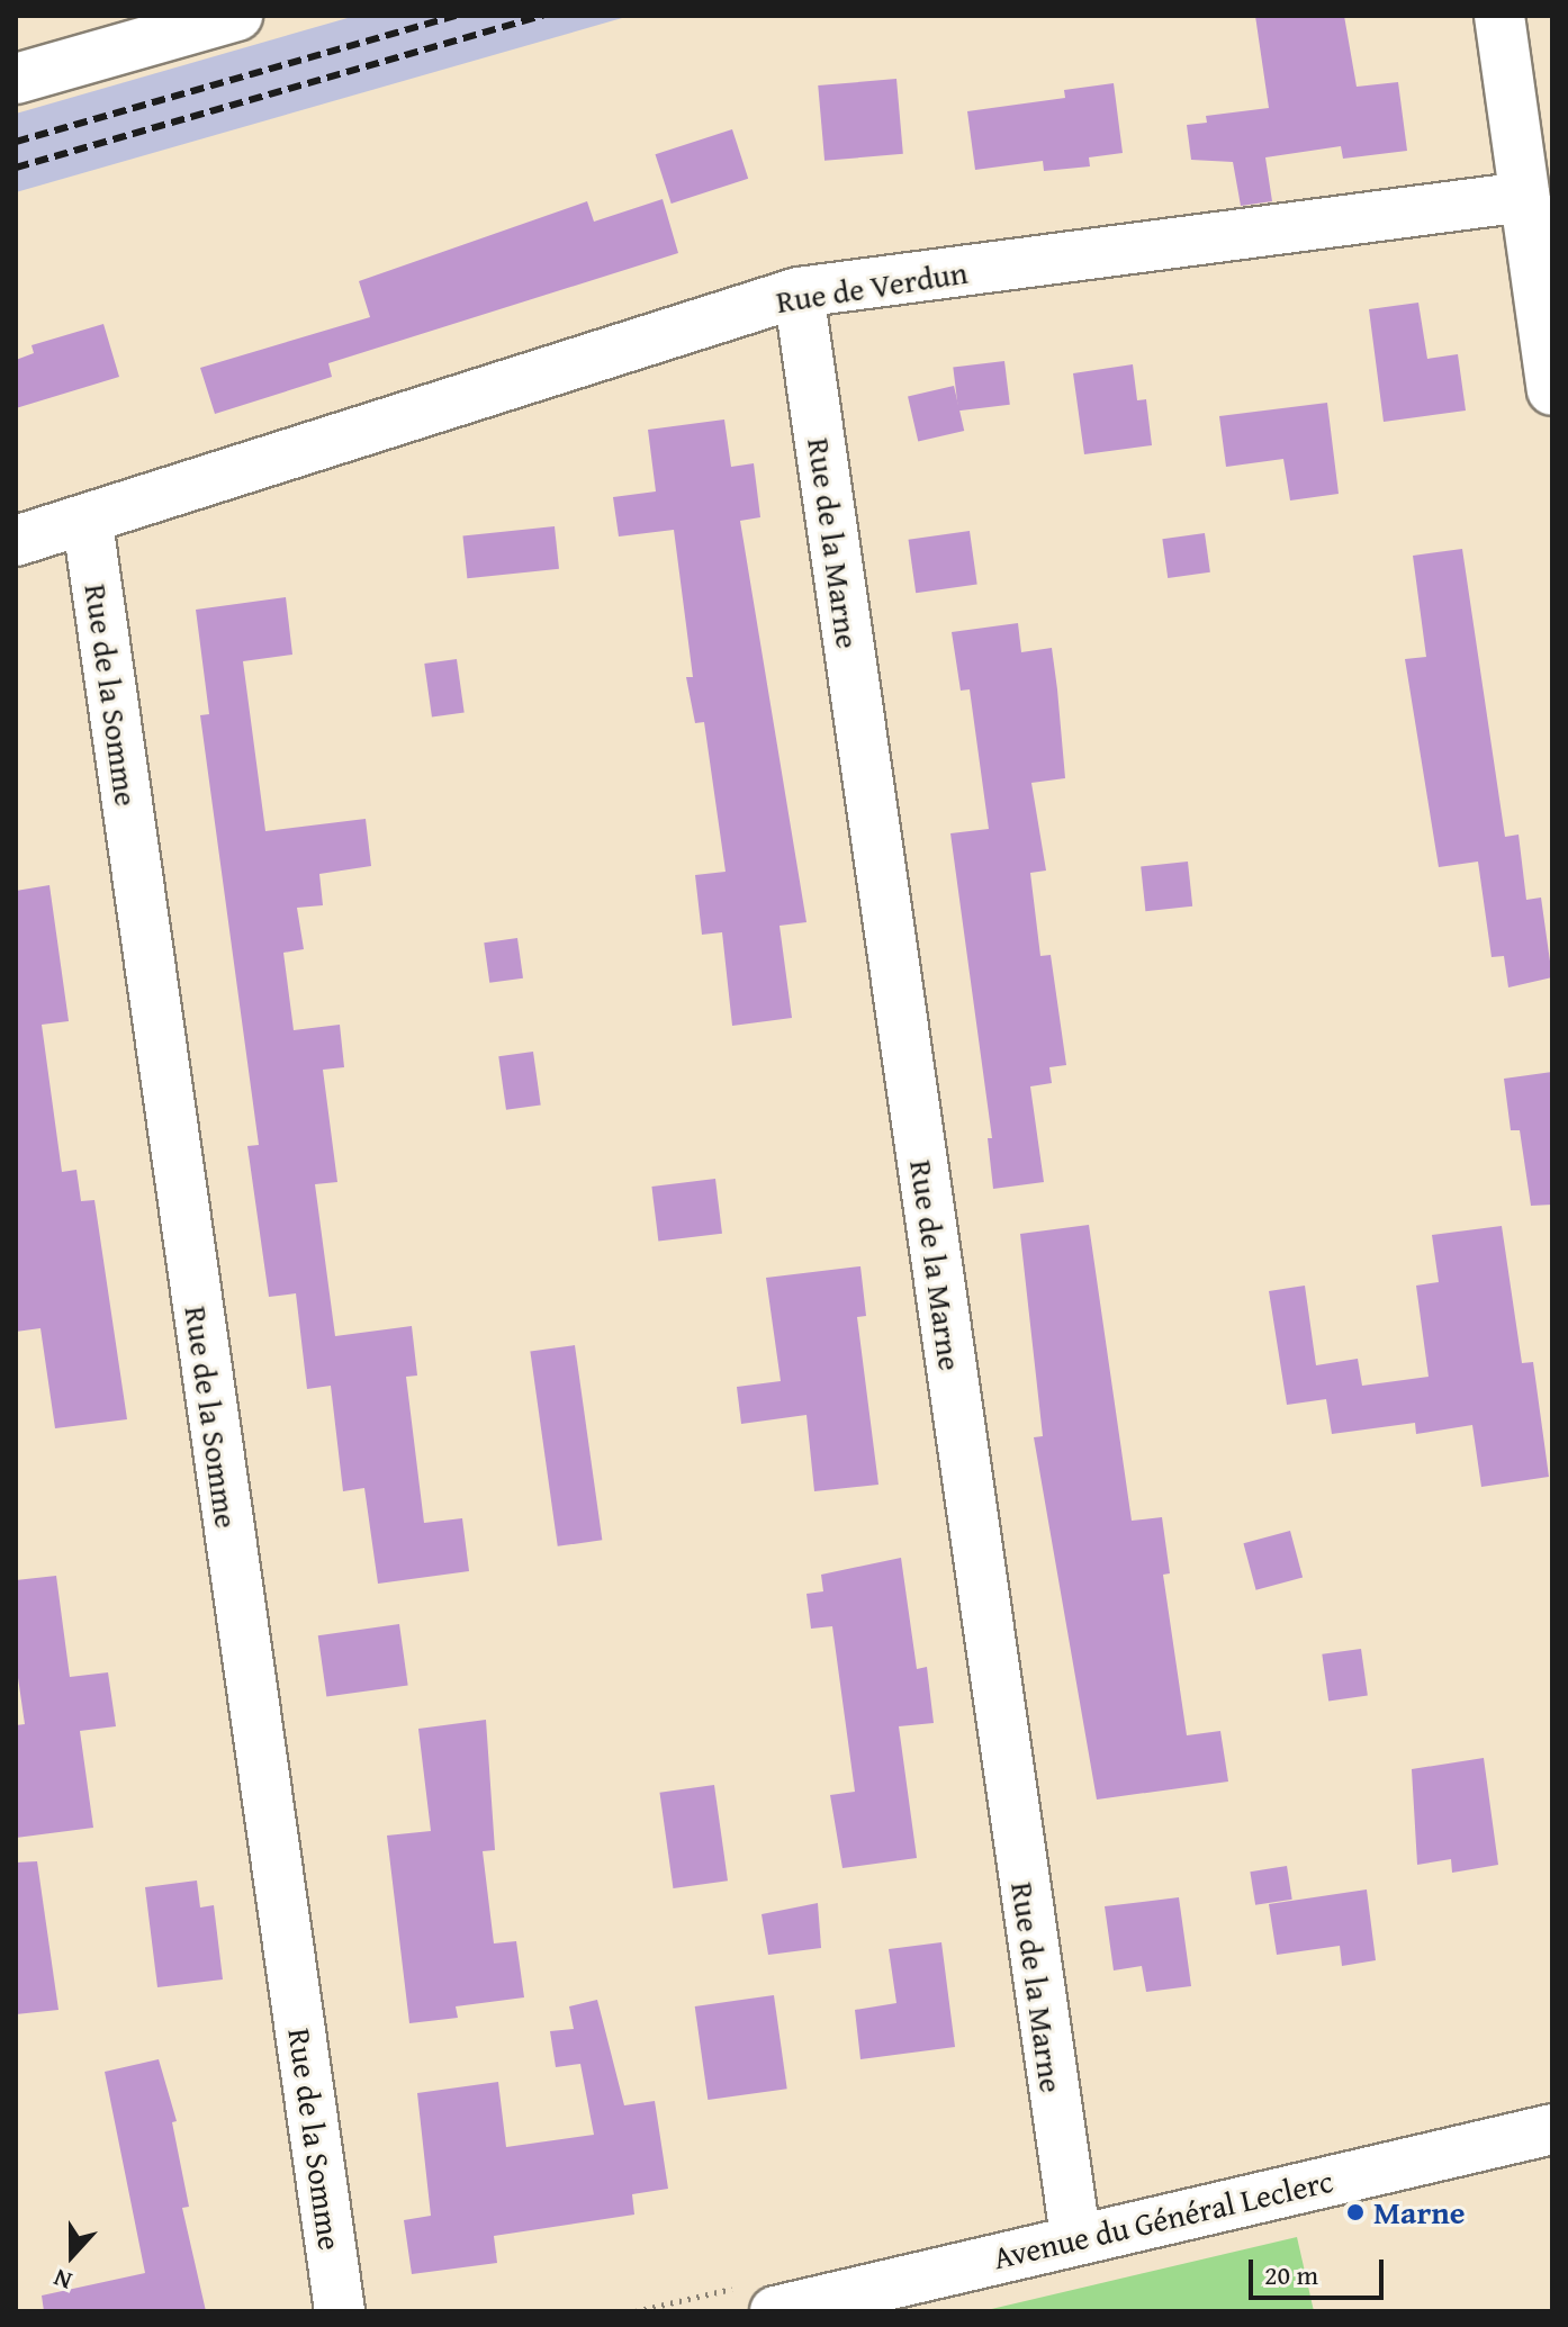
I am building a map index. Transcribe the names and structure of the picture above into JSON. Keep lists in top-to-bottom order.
{
  "streets": {
    "street": [
      "Rue de Verdun",
      "Rue de la Marne",
      "Rue de la Somme",
      "Avenue du Général Leclerc"
    ]
  },
  "crossings": [
    ["Rue de Verdun", "Rue de la Marne"],
    ["Rue de Verdun", "Rue de la Somme"],
    ["Rue de la Marne", "Avenue du Général Leclerc"]
  ],
  "places": ["Marne"],
  "scale_bar": "20 m",
  "north": "bottom"
}
